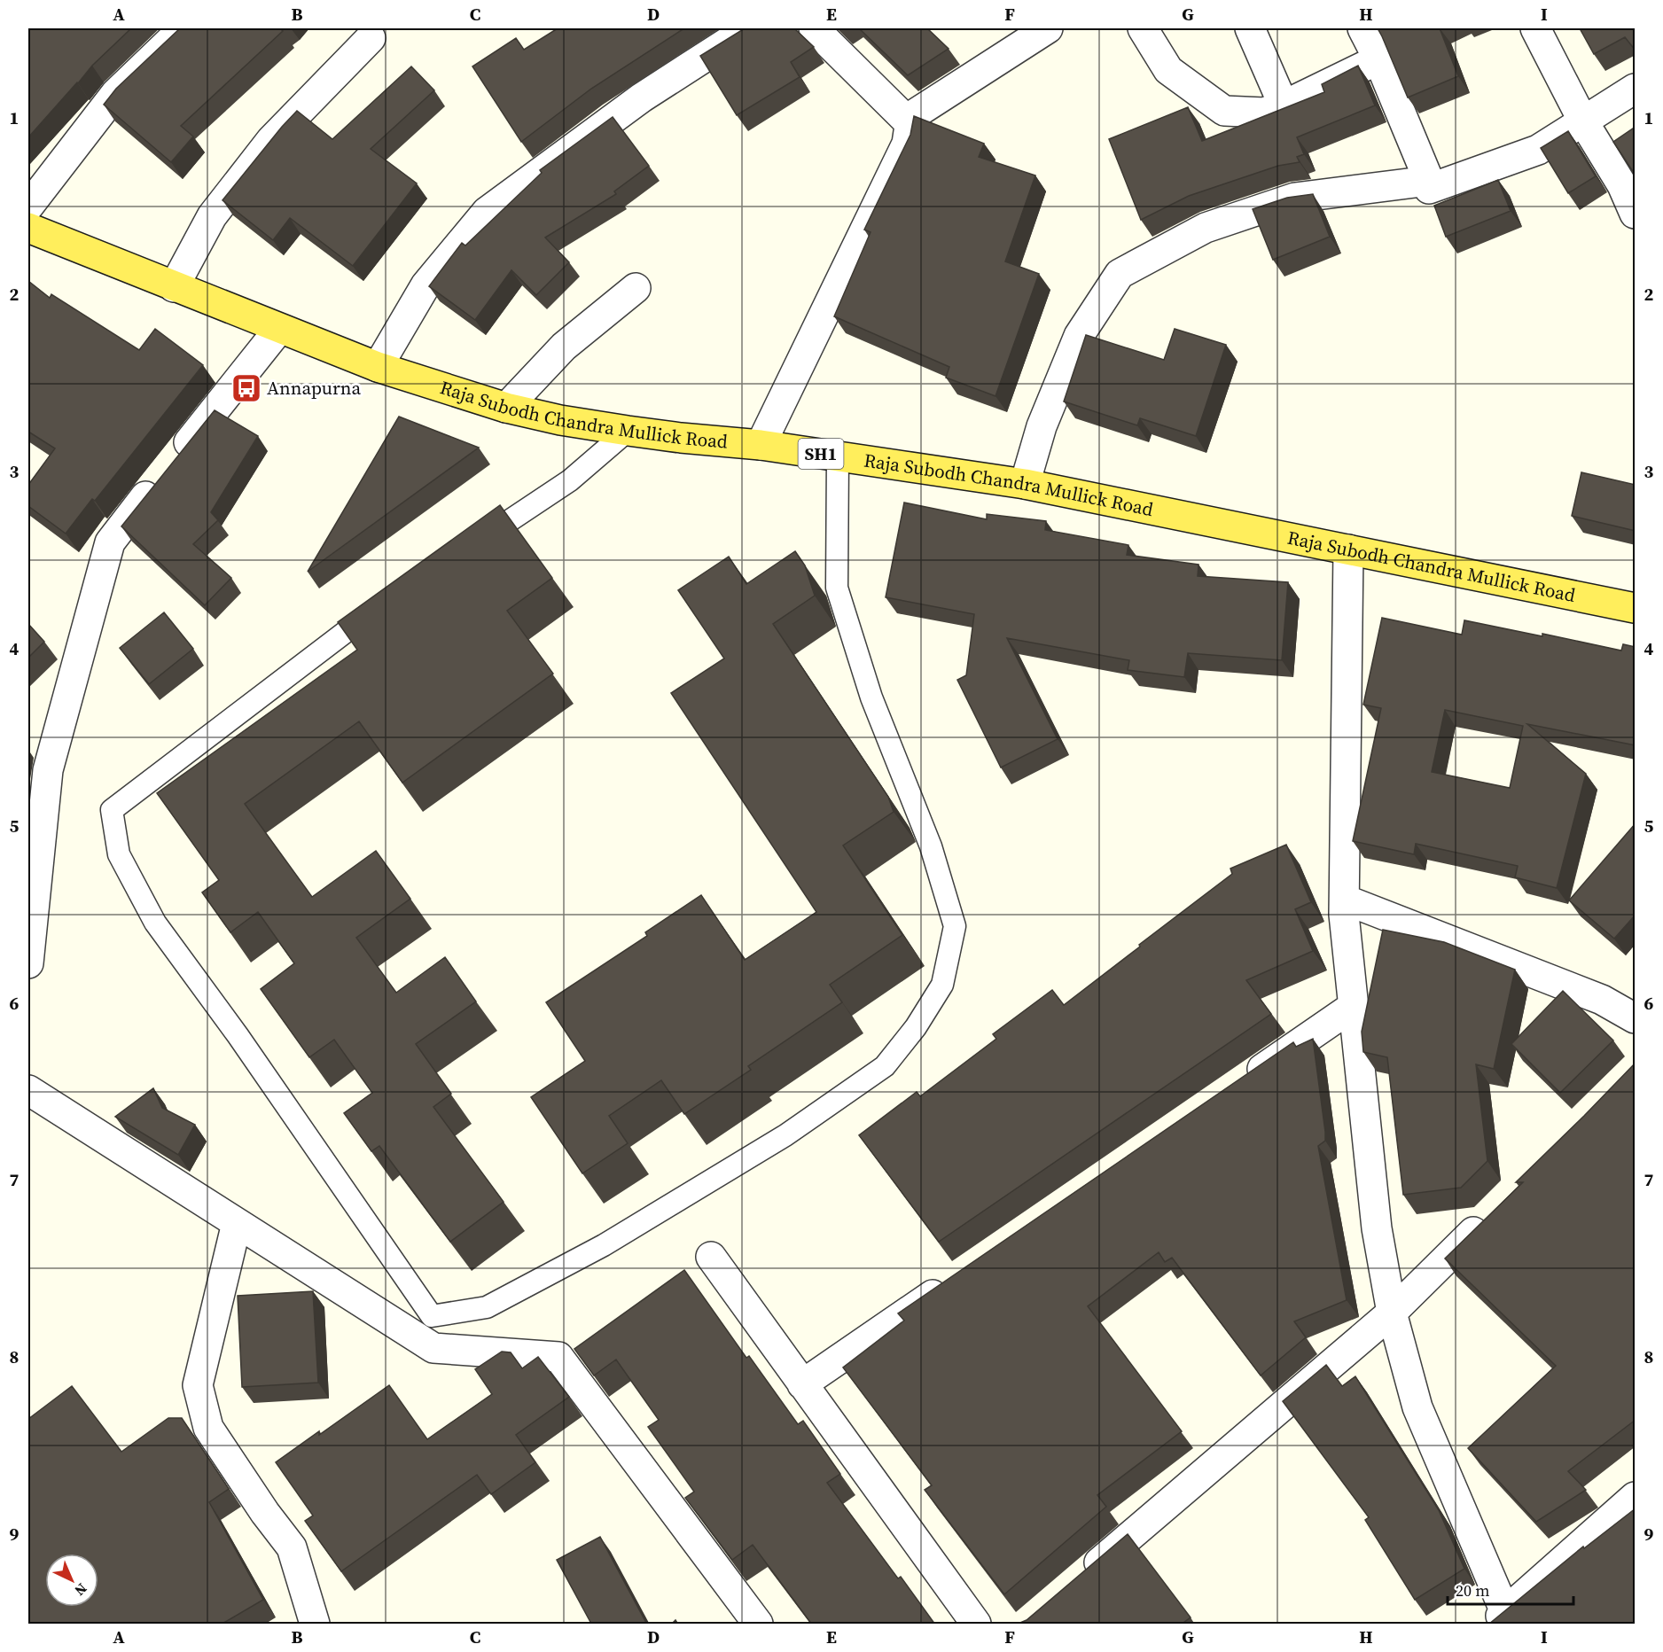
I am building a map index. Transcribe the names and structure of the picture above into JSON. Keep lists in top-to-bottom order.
{
  "streets": {
    "main road": ["Raja Subodh Chandra Mullick Road", "SH1"]
  },
  "places": {
    "bus stop": ["Annapurna"]
  },
  "scale_bar": "20 m",
  "north": "bottom right",
  "grid": {
    "columns": [
      "A",
      "B",
      "C",
      "D",
      "E",
      "F",
      "G",
      "H",
      "I"
    ],
    "rows": [
      "1",
      "2",
      "3",
      "4",
      "5",
      "6",
      "7",
      "8",
      "9"
    ]
  }
}
